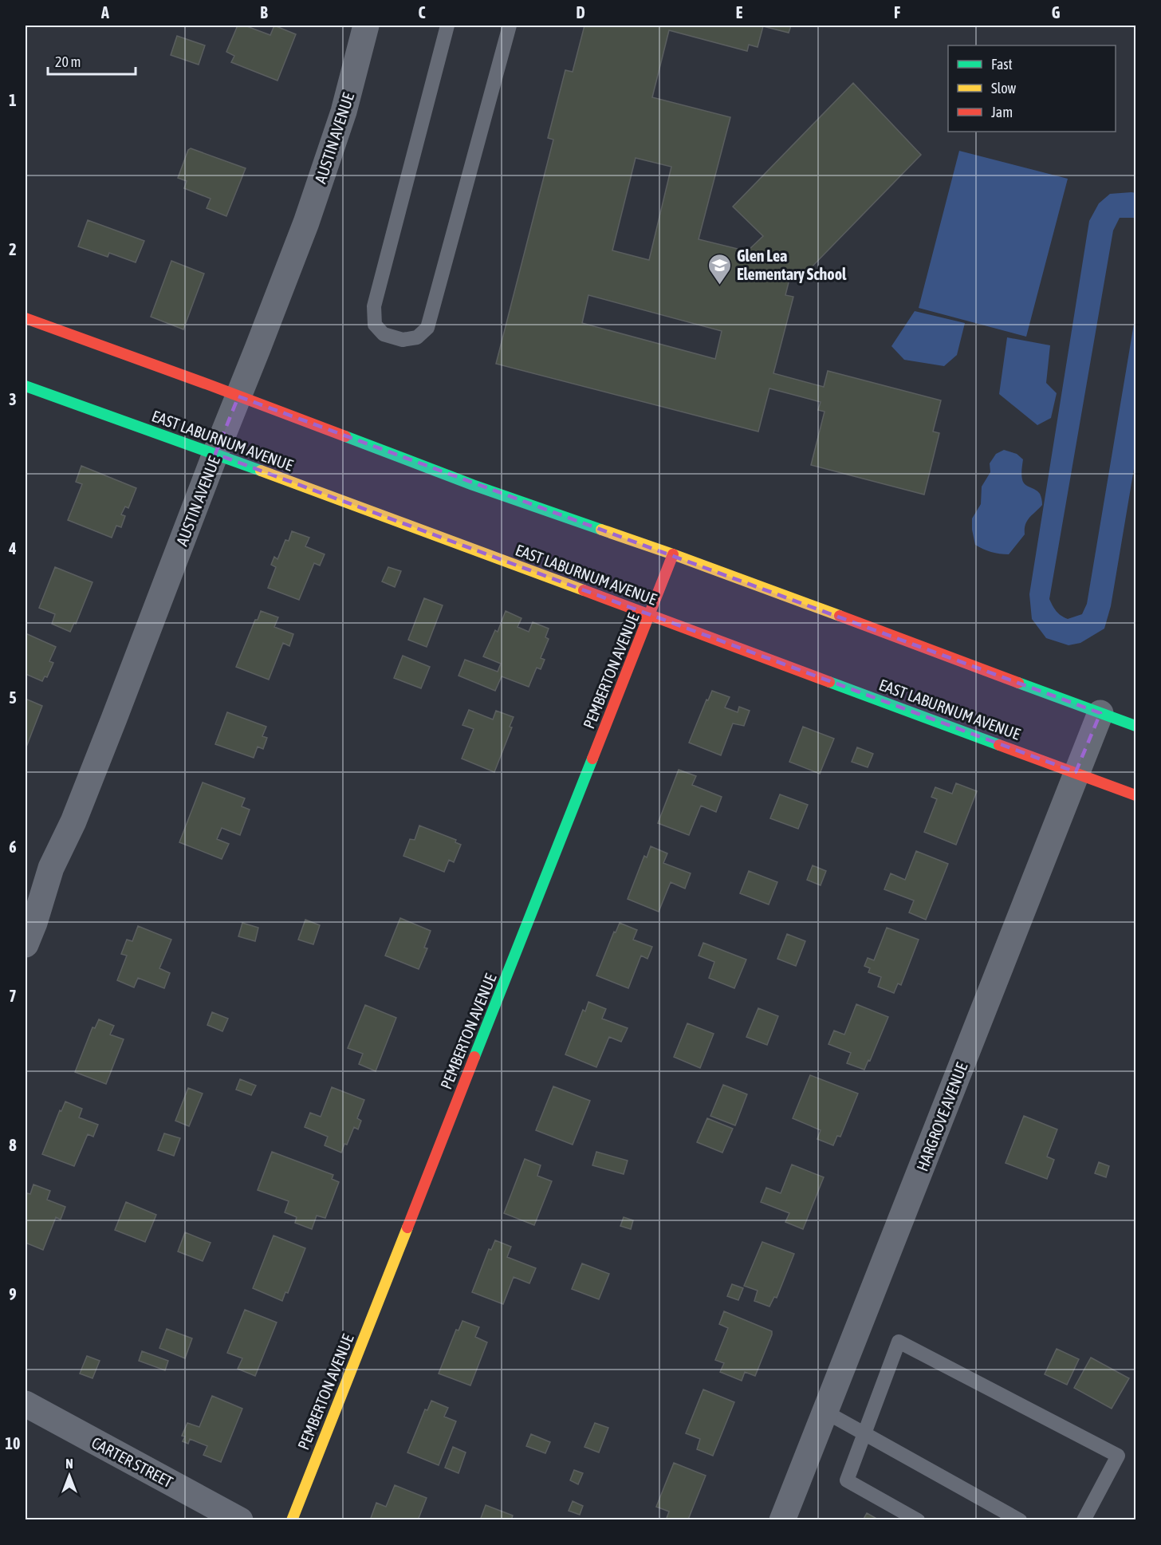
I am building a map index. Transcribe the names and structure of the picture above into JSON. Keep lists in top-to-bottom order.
{
  "streets": {
    "main road": ["EAST LABURNUM AVENUE", "PEMBERTON AVENUE"],
    "street": ["AUSTIN AVENUE", "HARGROVE AVENUE", "CARTER STREET"]
  },
  "crossings": [
    ["AUSTIN AVENUE", "EAST LABURNUM AVENUE"],
    ["EAST LABURNUM AVENUE", "PEMBERTON AVENUE"],
    ["EAST LABURNUM AVENUE", "HARGROVE AVENUE"]
  ],
  "places": {
    "school or university": ["Glen Lea Elementary School"]
  },
  "legend": ["Fast", "Slow", "Jam"],
  "scale_bar": "20 m",
  "north": "top",
  "grid": {
    "columns": [
      "A",
      "B",
      "C",
      "D",
      "E",
      "F",
      "G"
    ],
    "rows": [
      "1",
      "2",
      "3",
      "4",
      "5",
      "6",
      "7",
      "8",
      "9",
      "10"
    ]
  }
}
